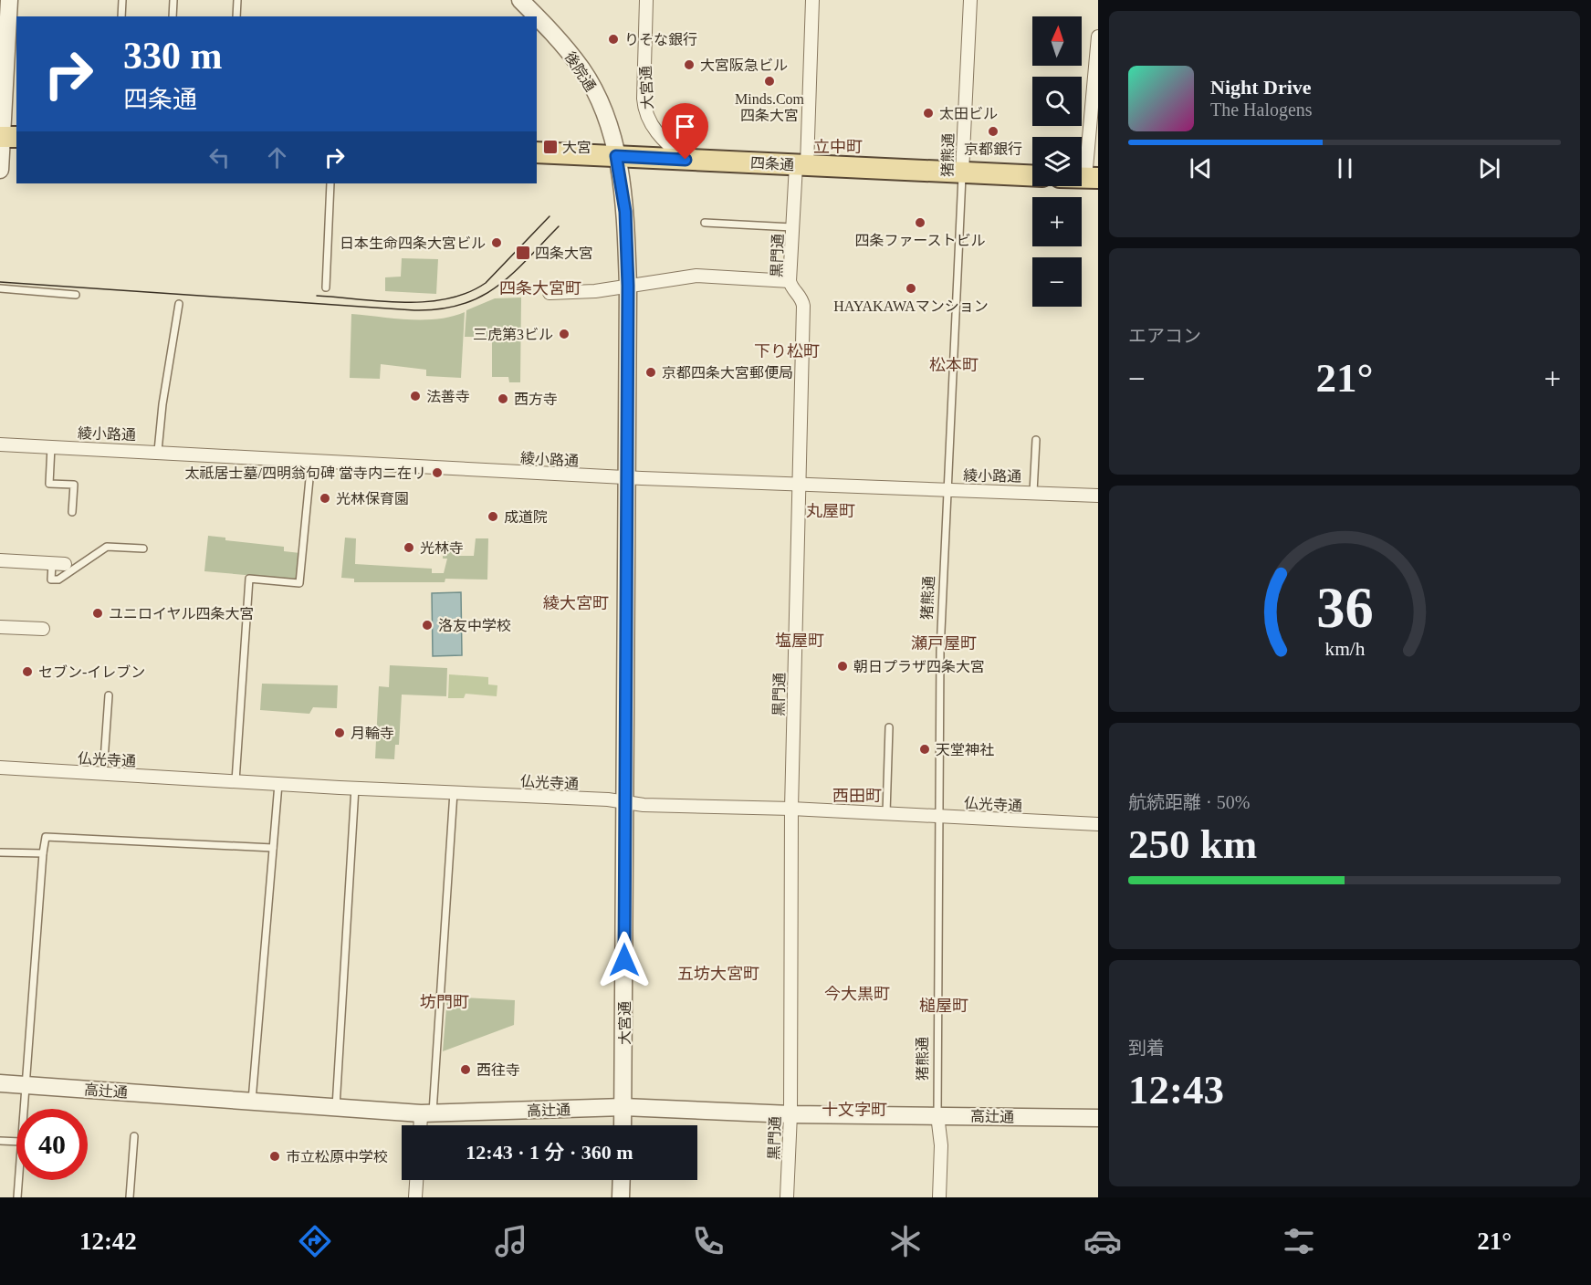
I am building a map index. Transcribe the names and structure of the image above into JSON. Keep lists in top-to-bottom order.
{
  "streets": {
    "main road": ["四条通"],
    "street": [
      "後院通",
      "大宮通",
      "猪熊通",
      "黒門通",
      "綾小路通",
      "仏光寺通",
      "高辻通"
    ]
  },
  "crossings": [
    ["後院通", "大宮通"],
    ["後院通", "四条通"],
    ["大宮通", "四条通"],
    ["大宮通", "綾小路通"],
    ["大宮通", "仏光寺通"],
    ["大宮通", "高辻通"],
    ["猪熊通", "四条通"],
    ["猪熊通", "綾小路通"],
    ["猪熊通", "仏光寺通"],
    ["猪熊通", "高辻通"],
    ["四条通", "黒門通"],
    ["黒門通", "綾小路通"],
    ["黒門通", "仏光寺通"],
    ["黒門通", "高辻通"]
  ],
  "districts": [
    "立中町",
    "四条大宮町",
    "下り松町",
    "松本町",
    "丸屋町",
    "綾大宮町",
    "塩屋町",
    "瀬戸屋町",
    "西田町",
    "五坊大宮町",
    "今大黒町",
    "坊門町",
    "槌屋町",
    "十文字町"
  ],
  "places": {
    "other": [
      "りそな銀行",
      "大宮阪急ビル",
      "Minds.Com 四条大宮",
      "太田ビル",
      "京都銀行",
      "四条ファーストビル",
      "日本生命四条大宮ビル",
      "HAYAKAWAマンション",
      "三虎第3ビル",
      "京都四条大宮郵便局",
      "法善寺",
      "西方寺",
      "太祇居士墓/四明翁句碑 當寺内ニ在リ",
      "光林保育園",
      "成道院",
      "光林寺",
      "ユニロイヤル四条大宮",
      "洛友中学校",
      "朝日プラザ四条大宮",
      "セブン-イレブン",
      "月輪寺",
      "天堂神社",
      "西往寺",
      "市立松原中学校"
    ],
    "transit": ["大宮", "四条大宮"]
  },
  "north": "top",
  "page": {
    "map_buttons": ["+", "−"],
    "turn": ["330 m", "四条通"],
    "song": ["Night Drive", "The Halogens"],
    "tile": [
      "エアコン",
      ["航続距離 · 50%", "250 km"],
      ["到着", "12:43"]
    ],
    "heat": ["−", "21°", "+"],
    "limit": "40",
    "trip": "12:43 · 1 分 · 360 m",
    "tabs": ["12:42", "21°"],
    "gauge": ["36", "km/h"]
  }
}
